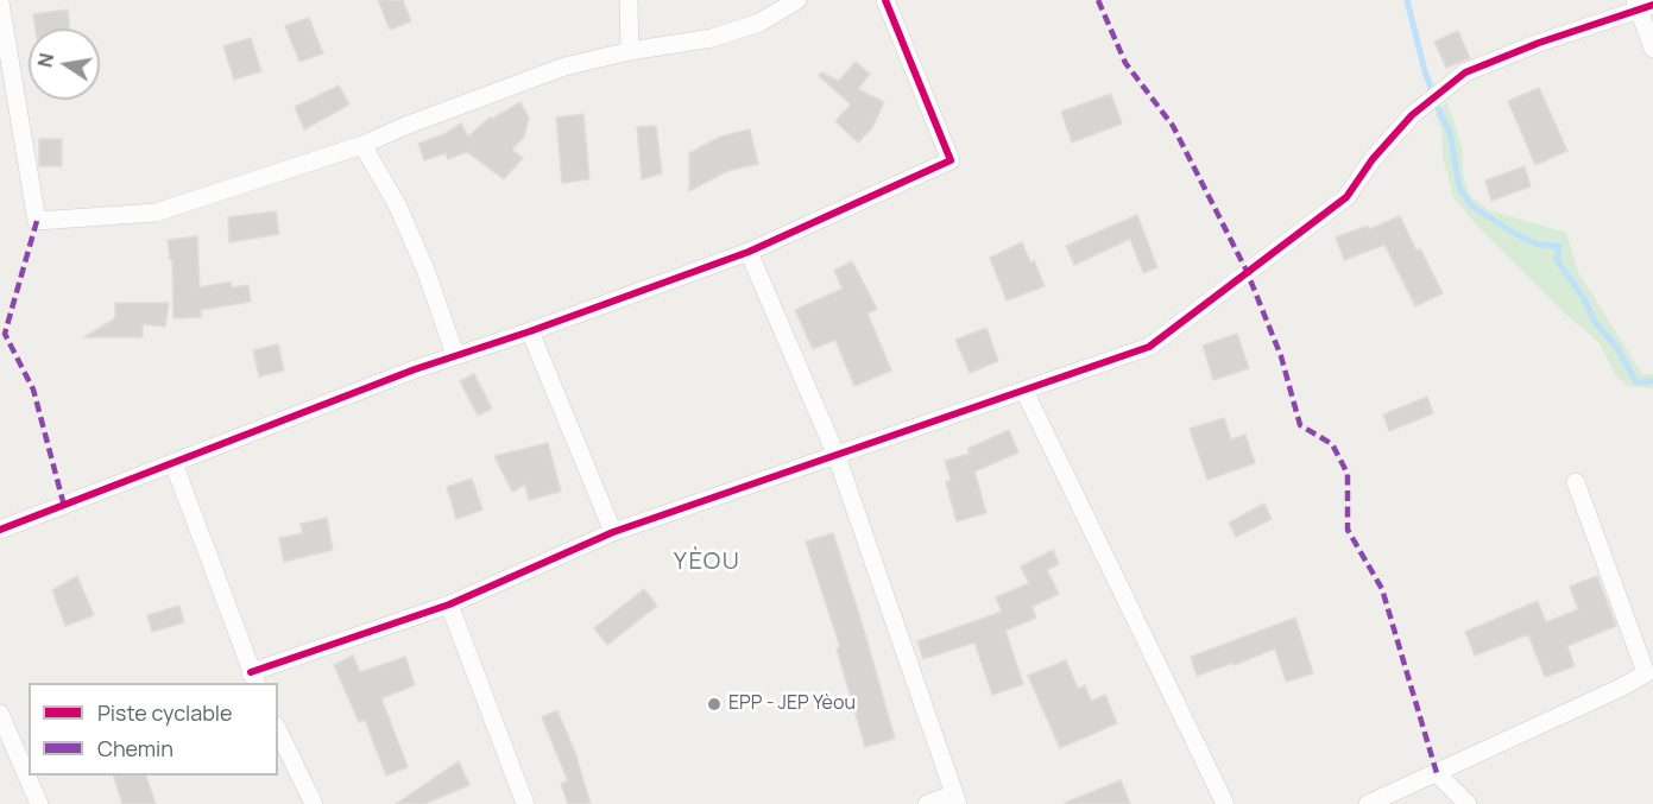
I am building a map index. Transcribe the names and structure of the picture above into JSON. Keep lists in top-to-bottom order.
{
  "districts": ["YÈOU"],
  "places": ["EPP - JEP Yèou"],
  "legend": ["Piste cyclable", "Chemin"],
  "north": "left"
}
